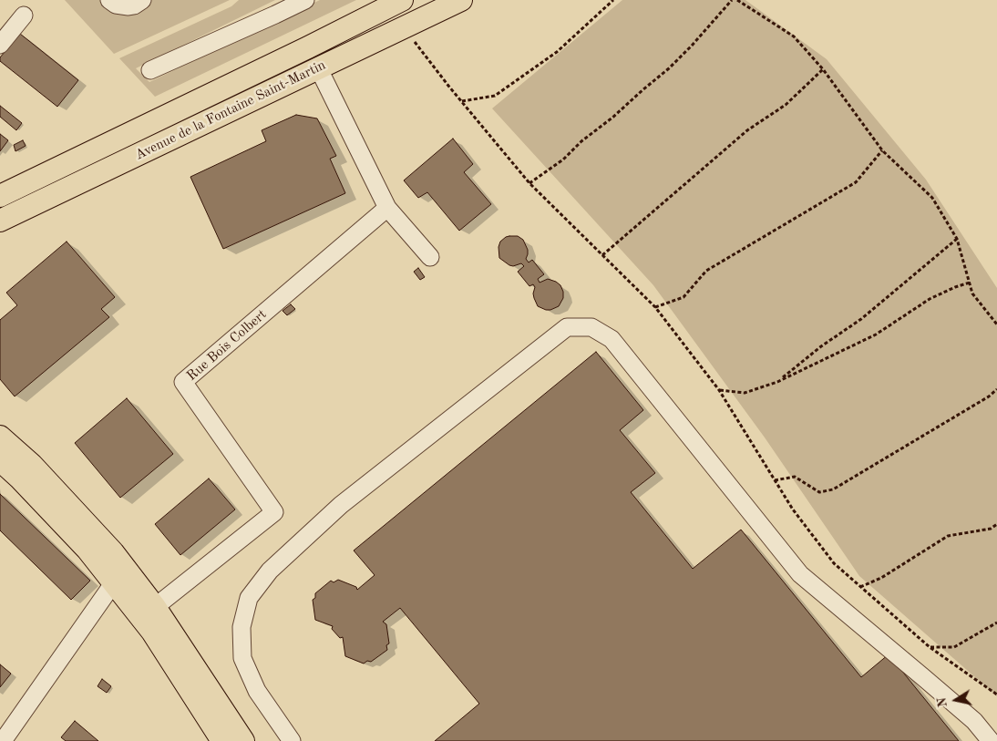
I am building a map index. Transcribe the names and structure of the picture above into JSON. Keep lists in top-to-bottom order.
{
  "streets": {
    "main road": ["Avenue de la Fontaine Saint-Martin"],
    "street": ["Rue Bois Colbert"]
  },
  "north": "left"
}
